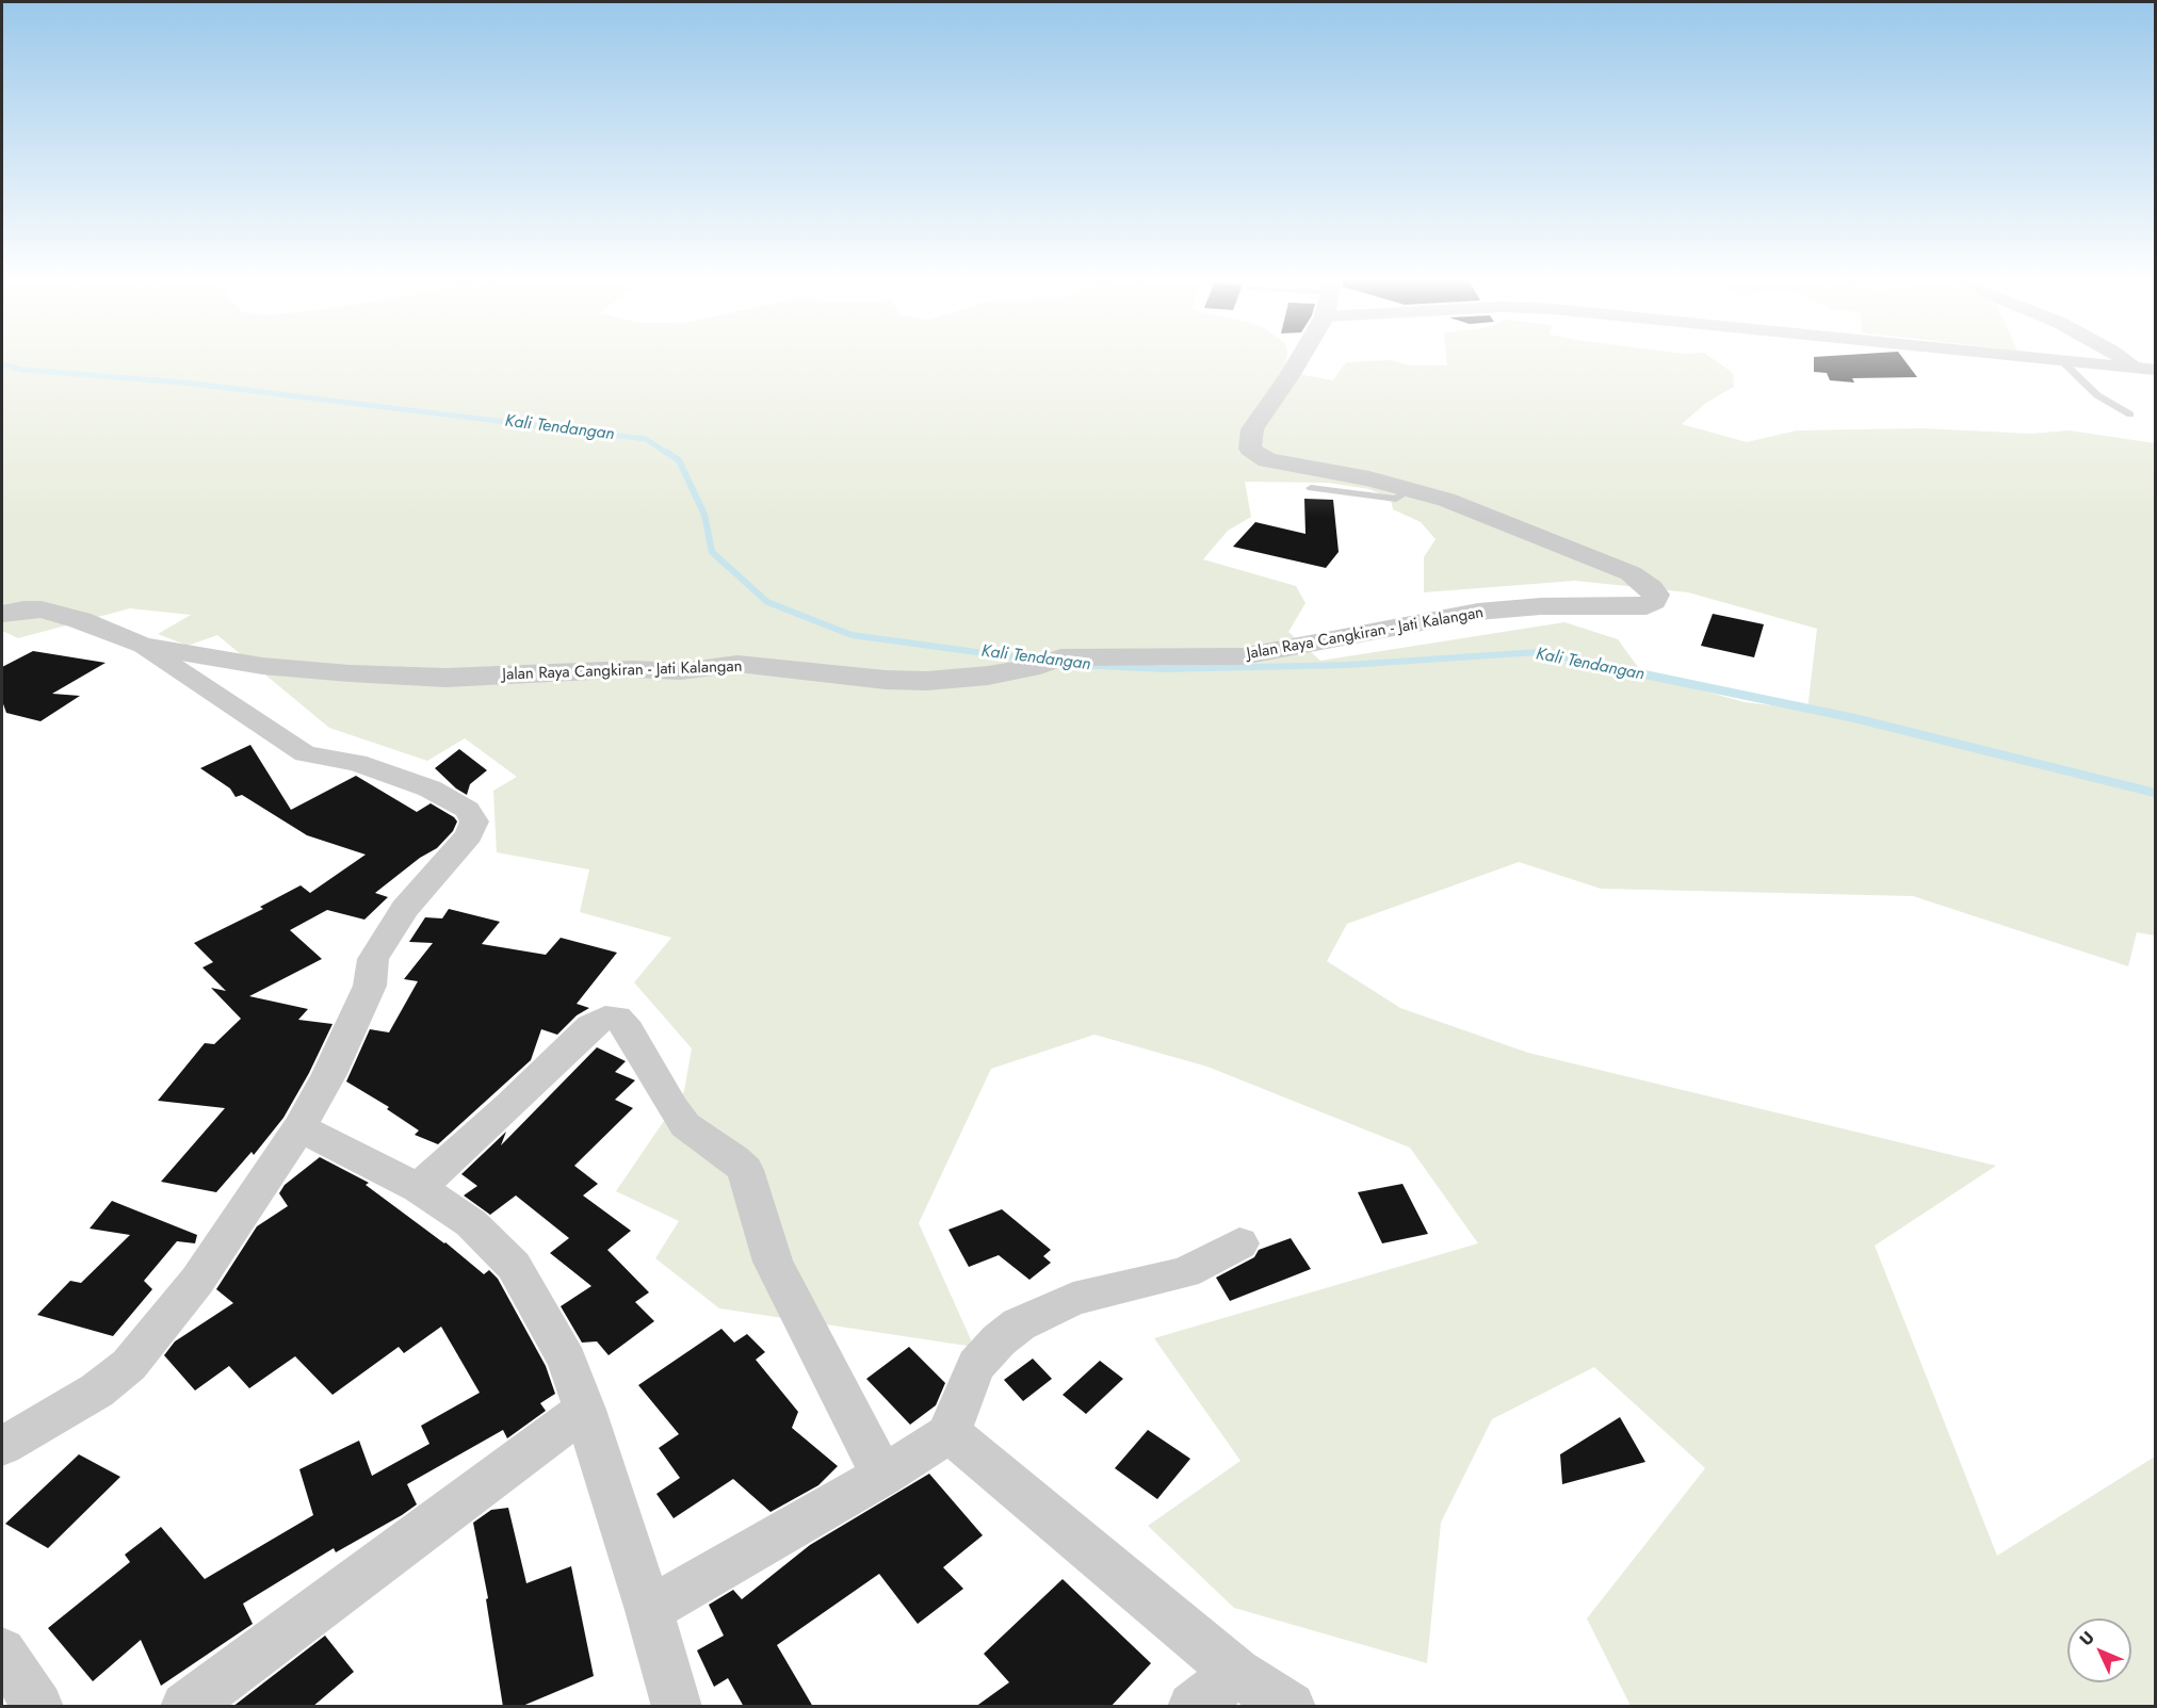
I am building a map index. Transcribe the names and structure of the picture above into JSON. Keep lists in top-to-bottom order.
{
  "streets": {
    "street": ["Jalan Raya Cangkiran - Jati Kalangan"]
  },
  "water": ["Kali Tendangan"],
  "north": "top left"
}
